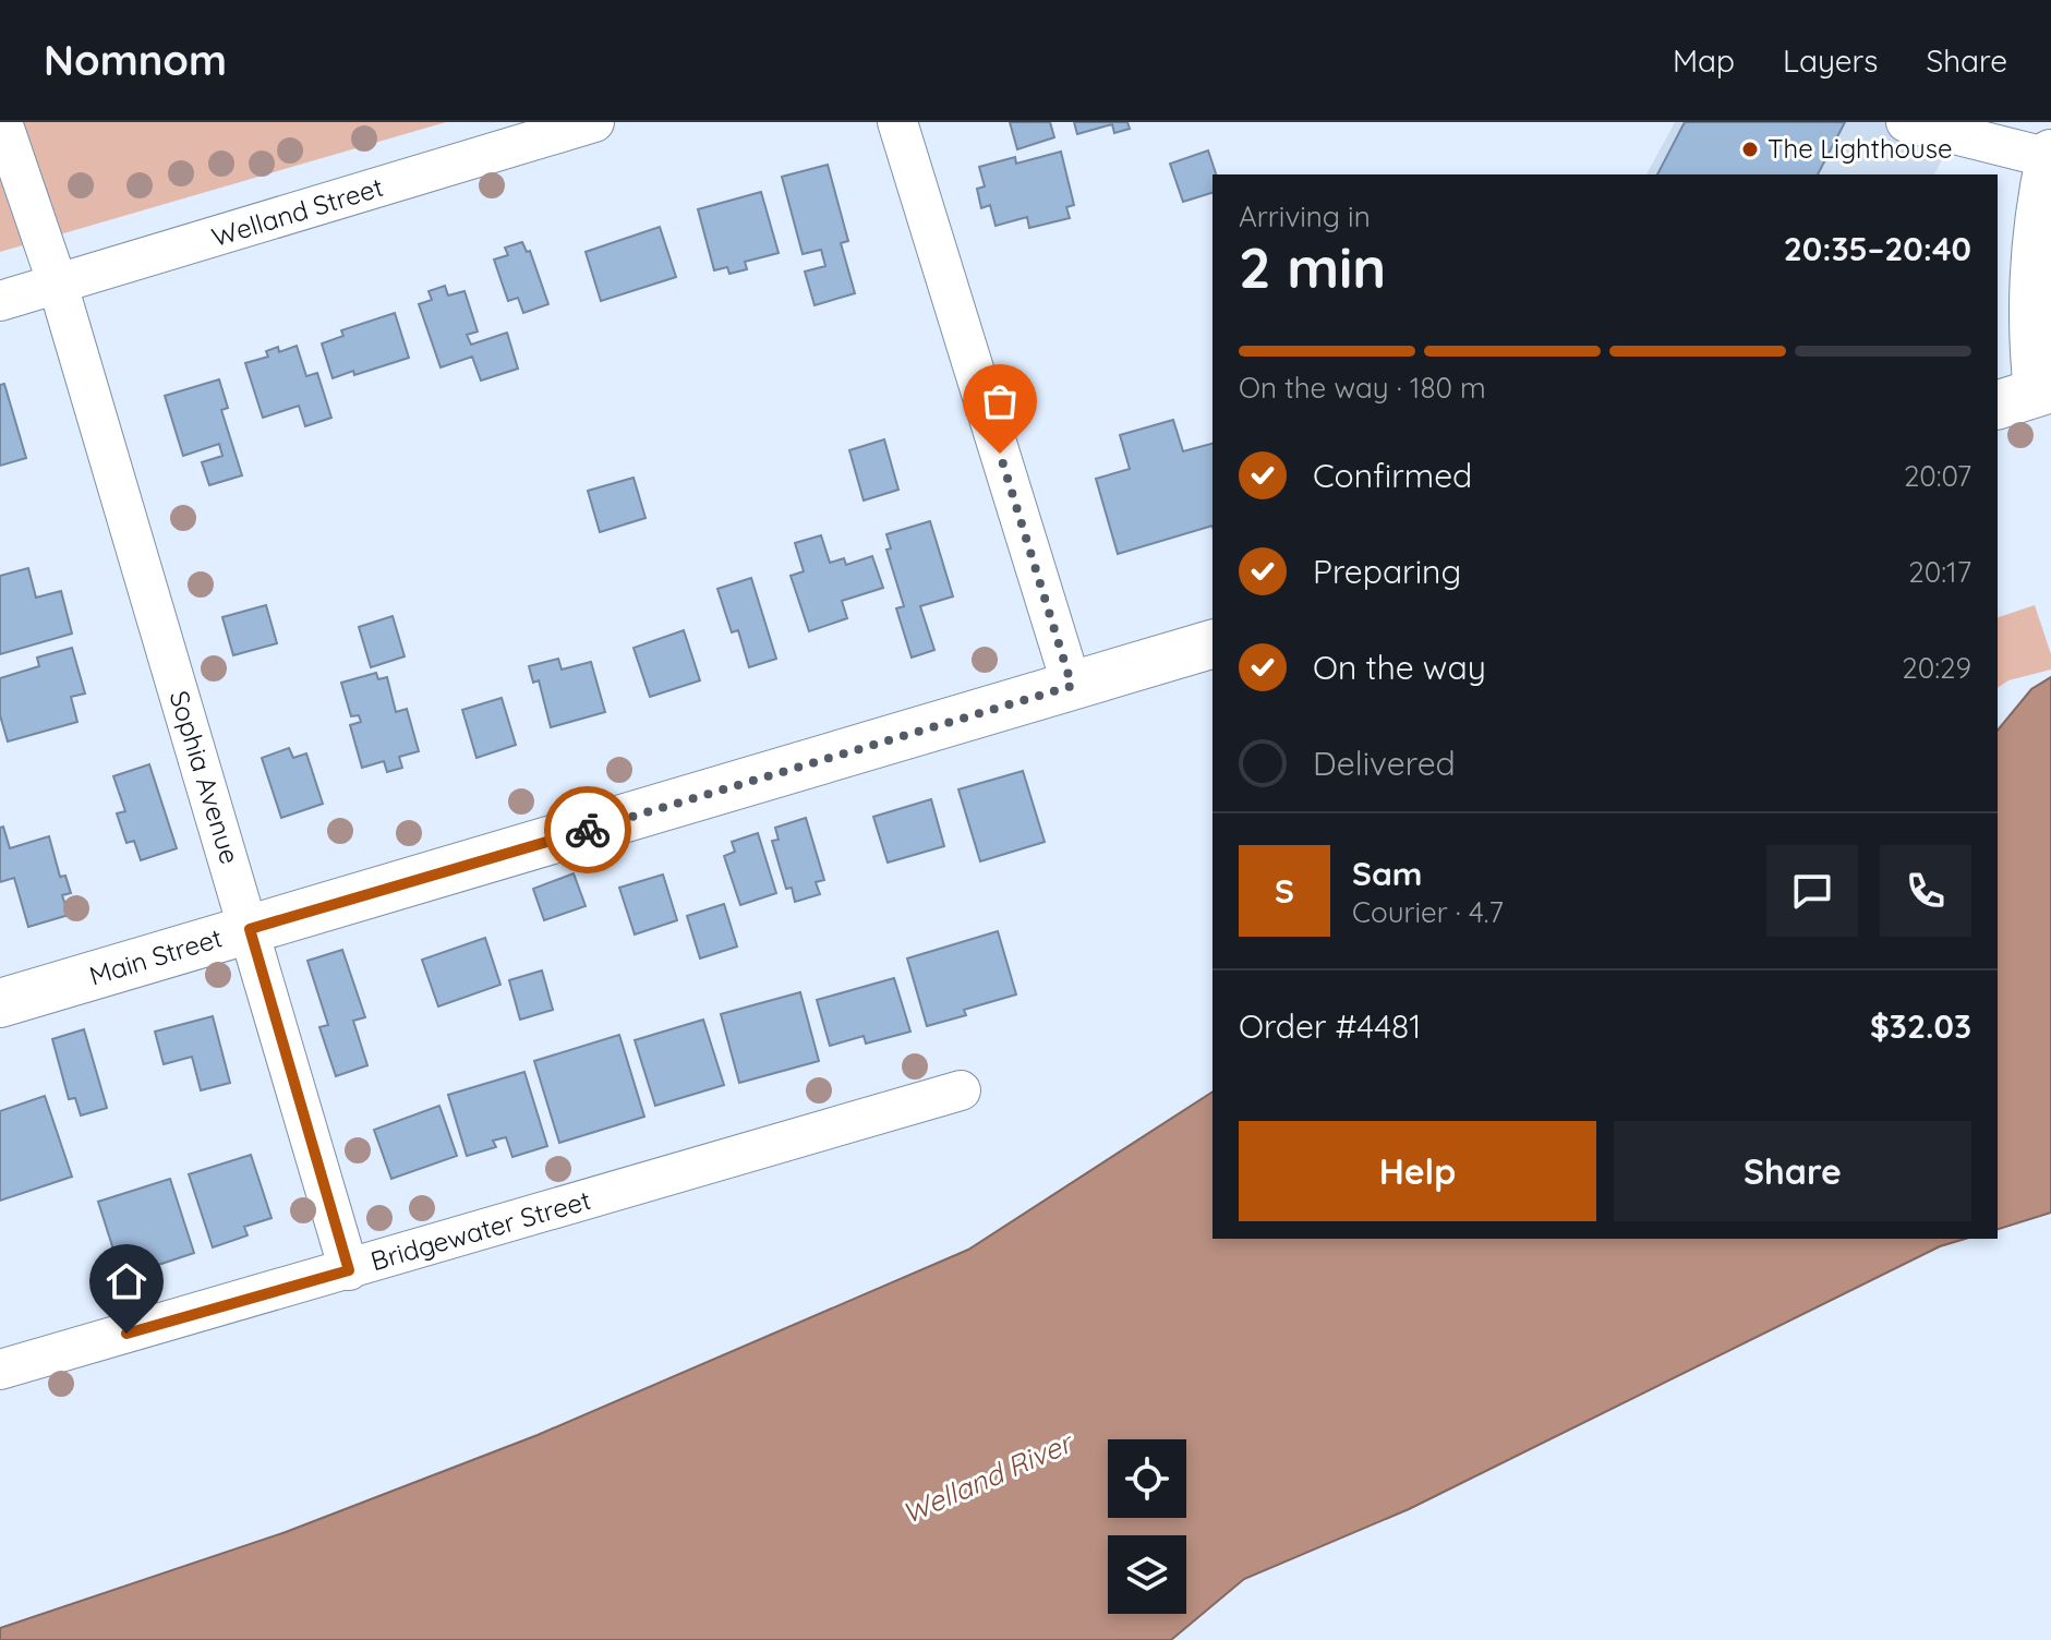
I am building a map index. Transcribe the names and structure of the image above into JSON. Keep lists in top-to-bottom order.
{
  "streets": {
    "main road": ["Main Street"],
    "street": ["Welland Street", "Sophia Avenue", "Bridgewater Street"]
  },
  "crossings": [
    ["Welland Street", "Sophia Avenue"],
    ["Sophia Avenue", "Main Street"],
    ["Sophia Avenue", "Bridgewater Street"]
  ],
  "water": ["Welland River"],
  "places": ["The Lighthouse"],
  "page": {
    "header": "Nomnom",
    "nav": ["Map", "Layers", "Share"],
    "heading": ["2 min", "Arriving in", "20:35–20:40"],
    "panel": [
      "Sam",
      "Courier · 4.7",
      "Order #4481",
      "$32.03"
    ],
    "bar": "On the way · 180 m",
    "list": [
      ["Confirmed", "20:07"],
      ["Preparing", "20:17"],
      ["On the way", "20:29"],
      "Delivered"
    ],
    "round": "S",
    "buttons": ["Help", "Share"]
  }
}
